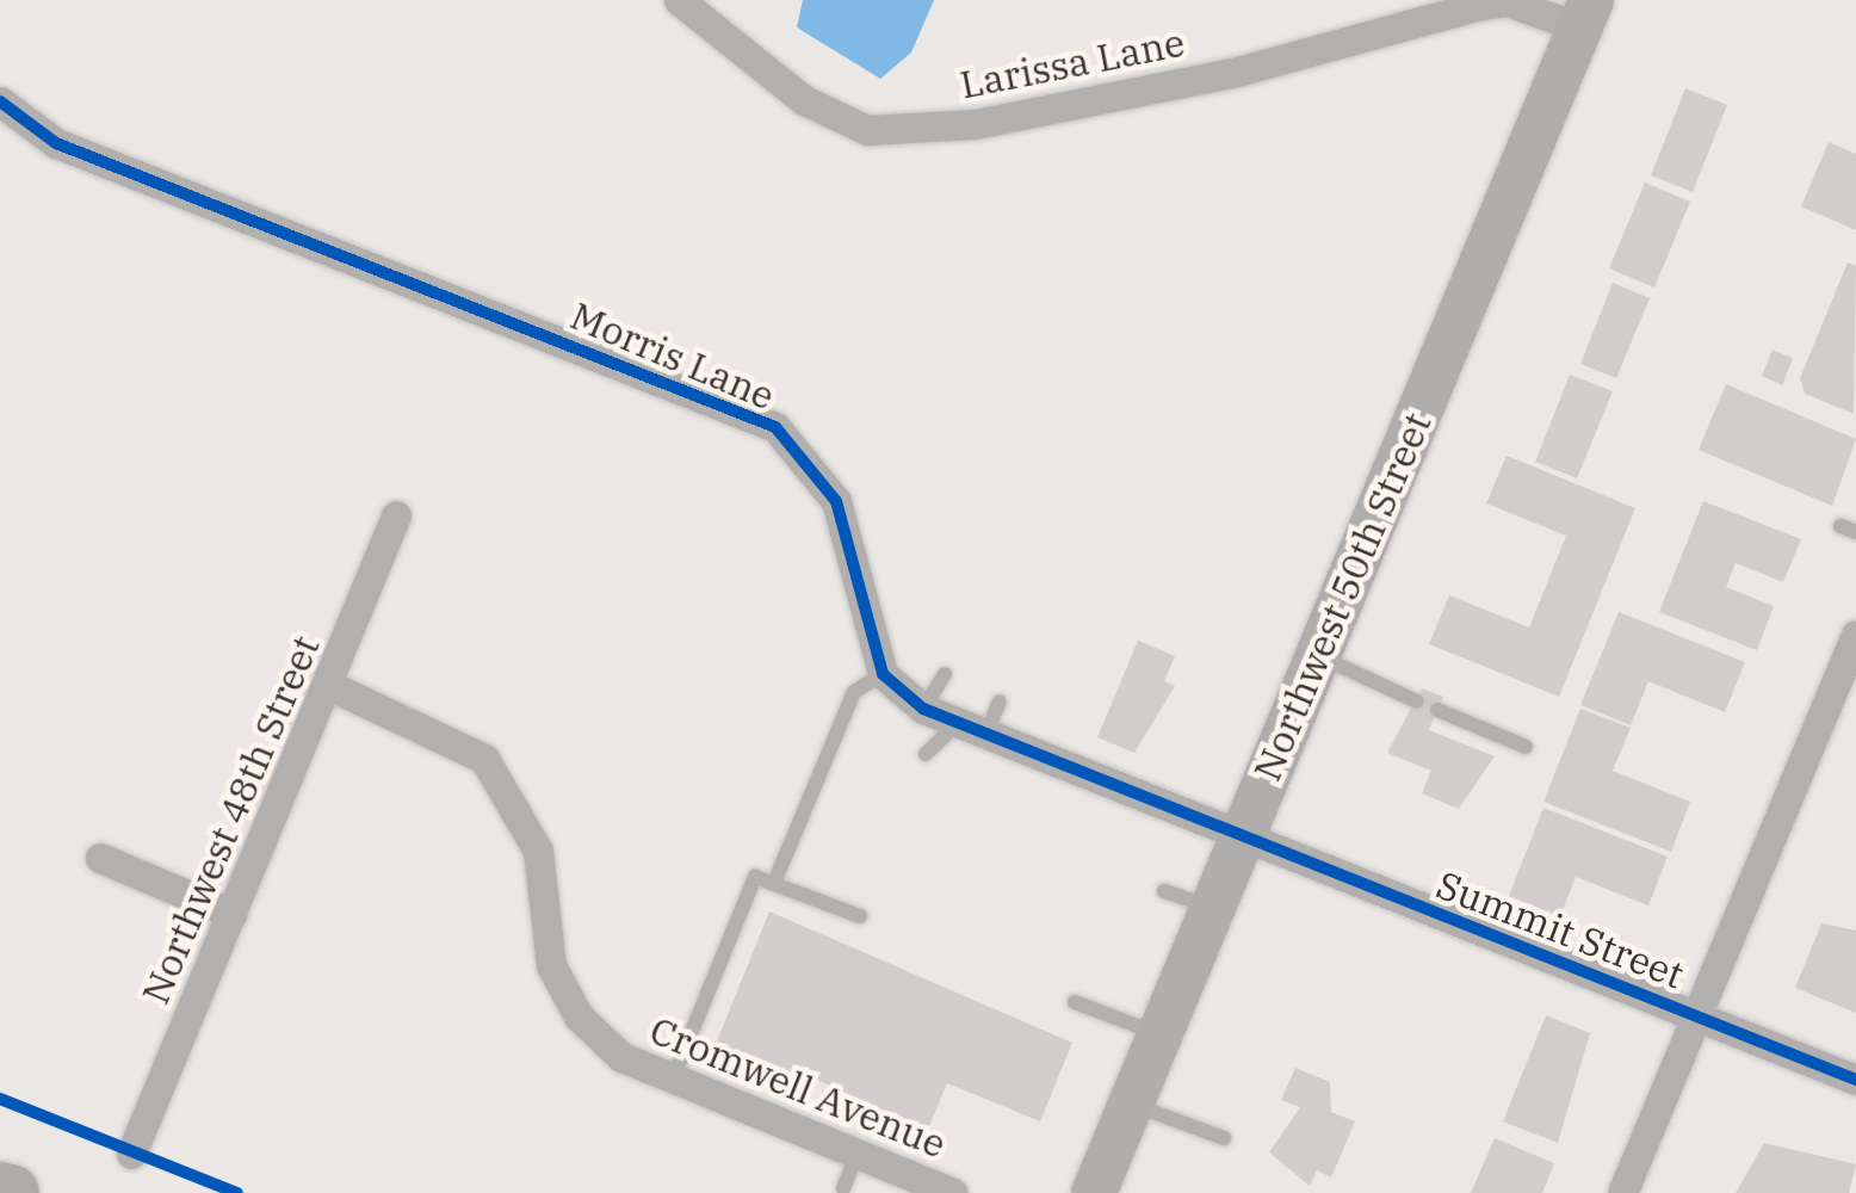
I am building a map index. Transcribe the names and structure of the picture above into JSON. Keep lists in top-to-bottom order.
{
  "streets": {
    "main road": ["Northwest 50th Street"],
    "street": [
      "Larissa Lane",
      "Morris Lane",
      "Northwest 48th Street",
      "Summit Street",
      "Cromwell Avenue"
    ]
  },
  "crossings": [
    ["Larissa Lane", "Northwest 50th Street"],
    ["Northwest 50th Street", "Summit Street"],
    ["Northwest 48th Street", "Cromwell Avenue"]
  ]
}
